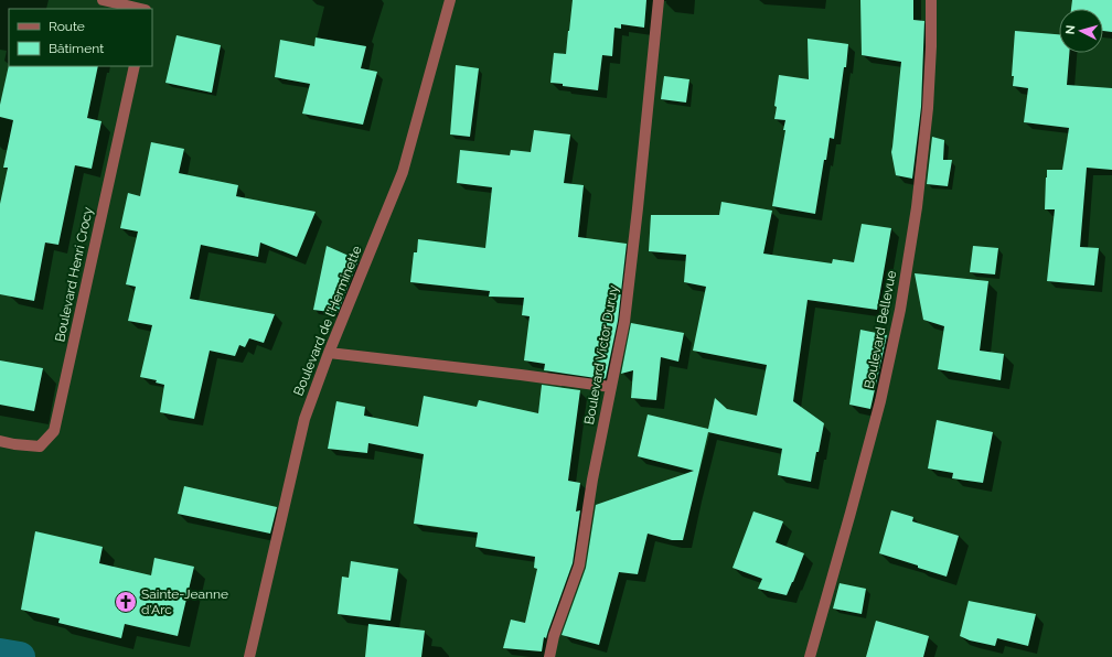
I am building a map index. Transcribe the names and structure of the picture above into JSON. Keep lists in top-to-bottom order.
{
  "streets": {
    "street": [
      "Boulevard Henri Crocy",
      "Boulevard de l'Herminette",
      "Boulevard Bellevue",
      "Boulevard Victor Duruy"
    ]
  },
  "places": {
    "church": ["Sainte-Jeanne d'Arc"]
  },
  "legend": ["Route", "Bâtiment"],
  "north": "left"
}
